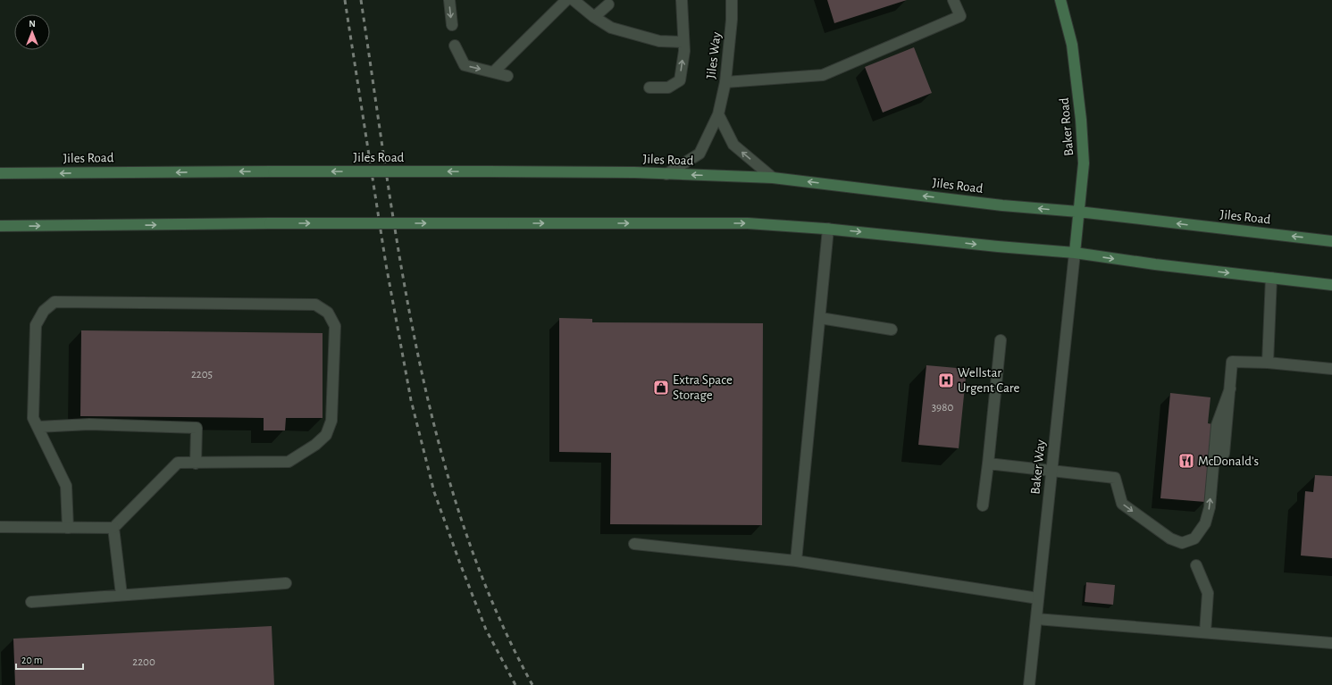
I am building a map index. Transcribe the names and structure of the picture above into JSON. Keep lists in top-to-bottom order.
{
  "streets": {
    "street": [
      "Jiles Way",
      "Baker Road",
      "Jiles Road",
      "Baker Way"
    ]
  },
  "crossings": [
    ["Jiles Way", "Jiles Road"],
    ["Baker Road", "Jiles Road"],
    ["Baker Road", "Baker Way"]
  ],
  "places": {
    "hospital": ["Wellstar Urgent Care"],
    "shop": ["Extra Space Storage"],
    "restaurant": ["McDonald's"]
  },
  "house_numbers": ["2205", "3980", "2200"],
  "scale_bar": "20 m",
  "north": "top"
}
